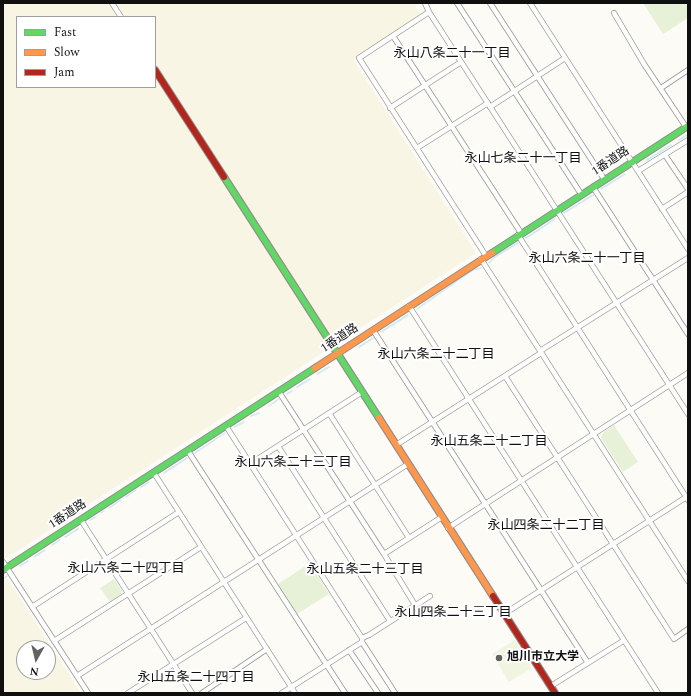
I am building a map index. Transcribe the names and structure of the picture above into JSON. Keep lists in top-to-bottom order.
{
  "streets": {
    "street": ["1番道路"]
  },
  "districts": [
    "永山八条二十一丁目",
    "永山七条二十一丁目",
    "永山六条二十一丁目",
    "永山六条二十二丁目",
    "永山五条二十二丁目",
    "永山六条二十三丁目",
    "永山四条二十二丁目",
    "永山六条二十四丁目",
    "永山五条二十三丁目",
    "永山四条二十三丁目",
    "永山五条二十四丁目"
  ],
  "places": ["旭川市立大学"],
  "legend": ["Fast", "Slow", "Jam"],
  "north": "bottom"
}
